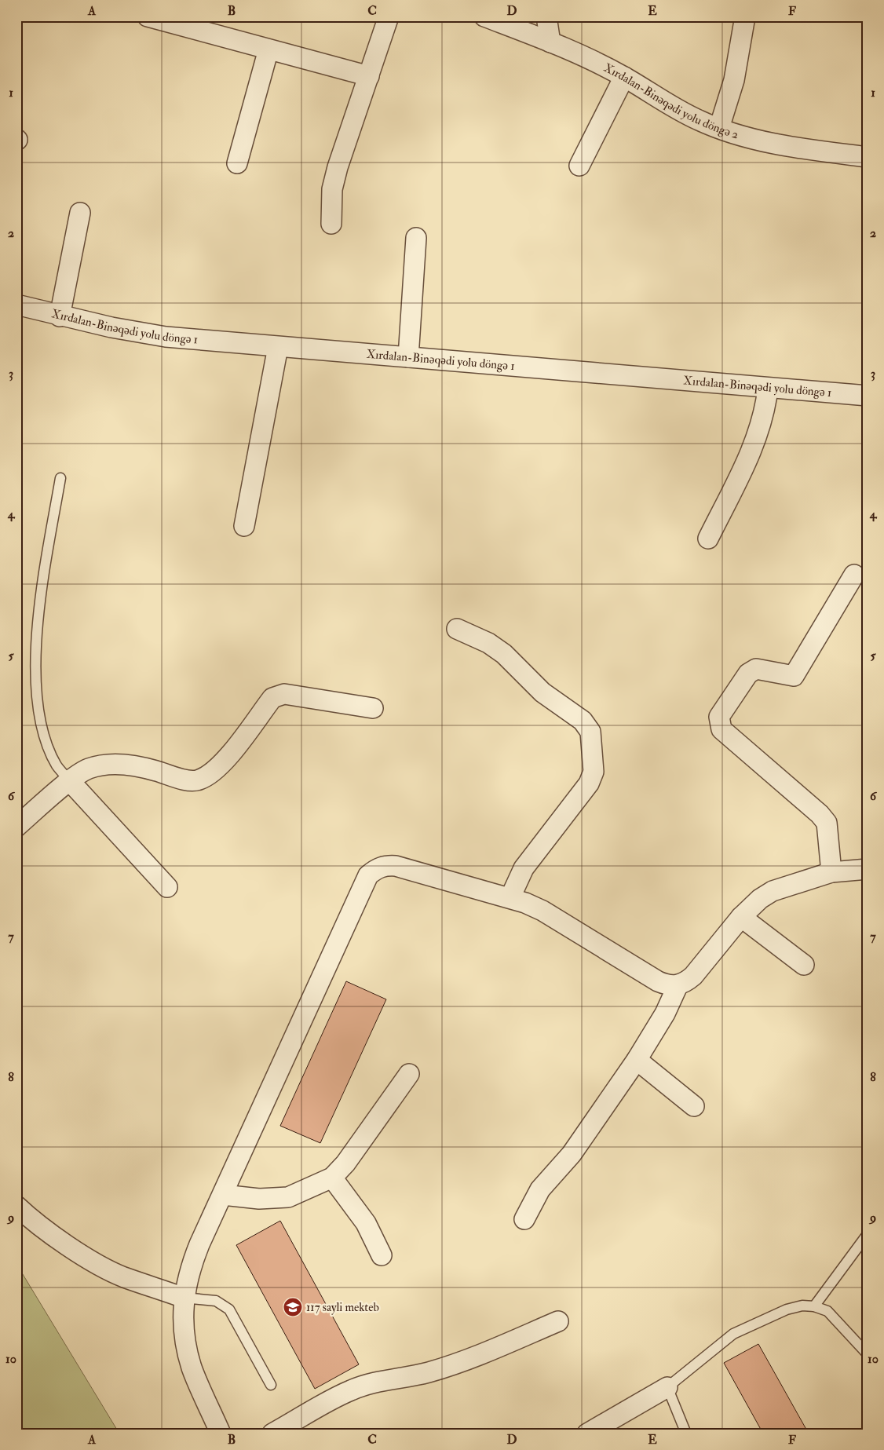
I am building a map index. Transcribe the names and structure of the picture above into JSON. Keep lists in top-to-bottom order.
{
  "streets": {
    "street": ["Xırdalan-Binəqədi yolu döngə 2", "Xırdalan-Binəqədi yolu döngə 1"]
  },
  "places": {
    "school or university": ["117 sayli mekteb"]
  },
  "grid": {
    "columns": [
      "A",
      "B",
      "C",
      "D",
      "E",
      "F"
    ],
    "rows": [
      "1",
      "2",
      "3",
      "4",
      "5",
      "6",
      "7",
      "8",
      "9",
      "10"
    ]
  }
}
